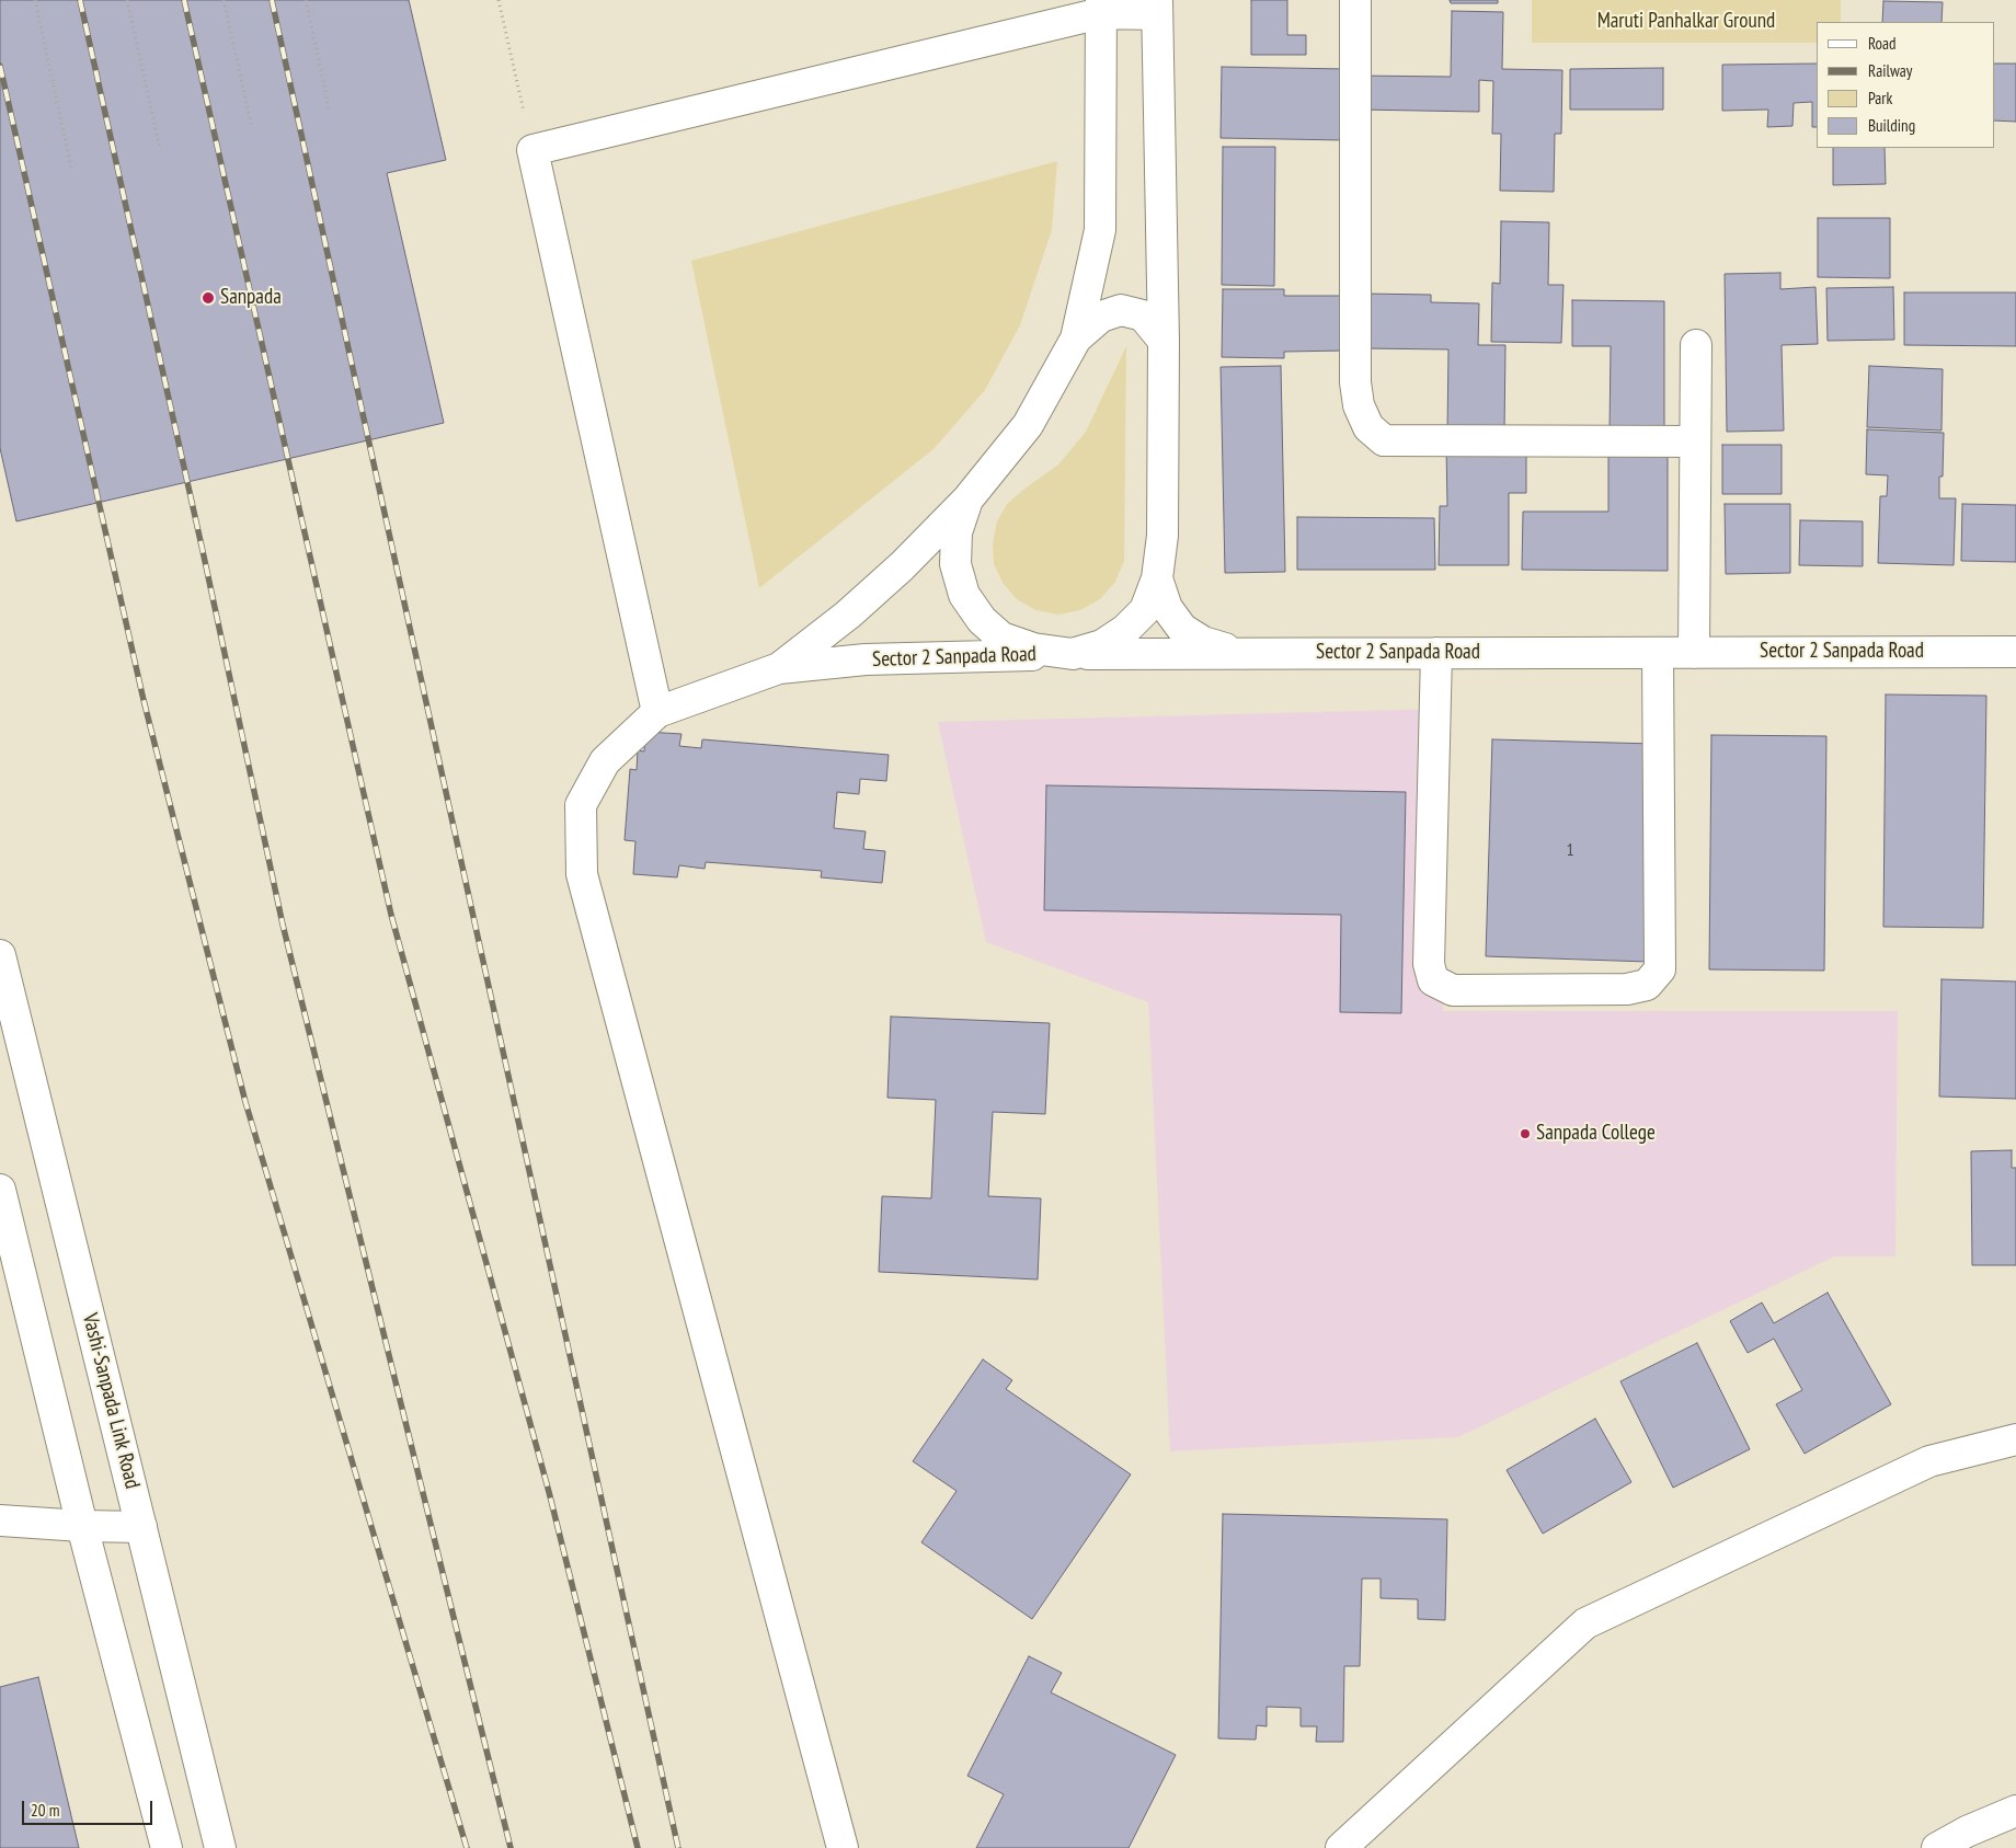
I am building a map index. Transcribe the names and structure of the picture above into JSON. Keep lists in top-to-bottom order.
{
  "streets": {
    "street": ["Sector 2 Sanpada Road", "Vashi-Sanpada Link Road"]
  },
  "parks": ["Maruti Panhalkar Ground"],
  "places": ["Sanpada", "Sanpada College"],
  "house_numbers": ["1"],
  "legend": [
    "Road",
    "Railway",
    "Park",
    "Building"
  ],
  "scale_bar": "20 m"
}
